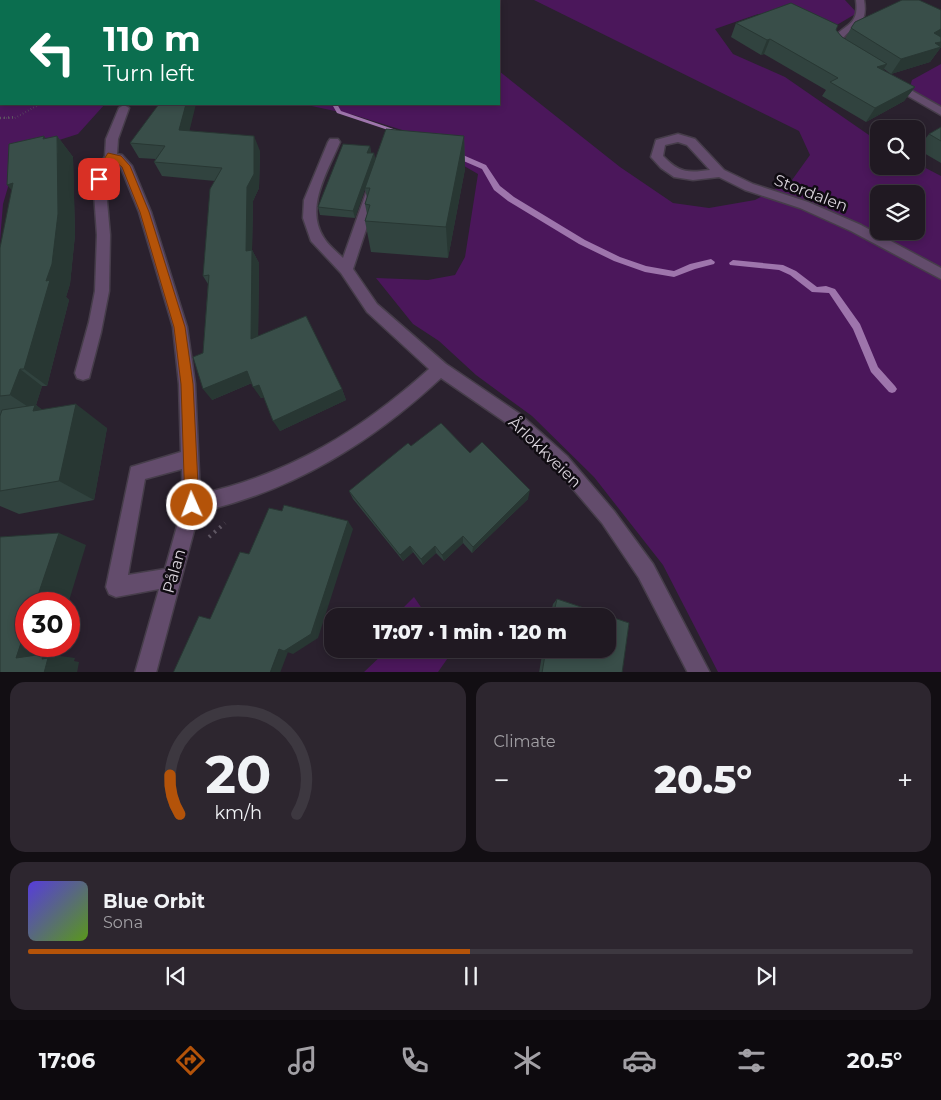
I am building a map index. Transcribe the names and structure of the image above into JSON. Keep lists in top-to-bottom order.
{
  "streets": {
    "street": ["Stordalen", "Årlokkveien", "Pålan"]
  },
  "page": {
    "turn": ["110 m", "Turn left"],
    "limit": "30",
    "trip": "17:07 · 1 min · 120 m",
    "tile": "Climate",
    "heat": ["−", "20.5°", "+"],
    "song": ["Blue Orbit", "Sona"],
    "tabs": ["17:06", "20.5°"],
    "gauge": ["20", "km/h"]
  }
}
